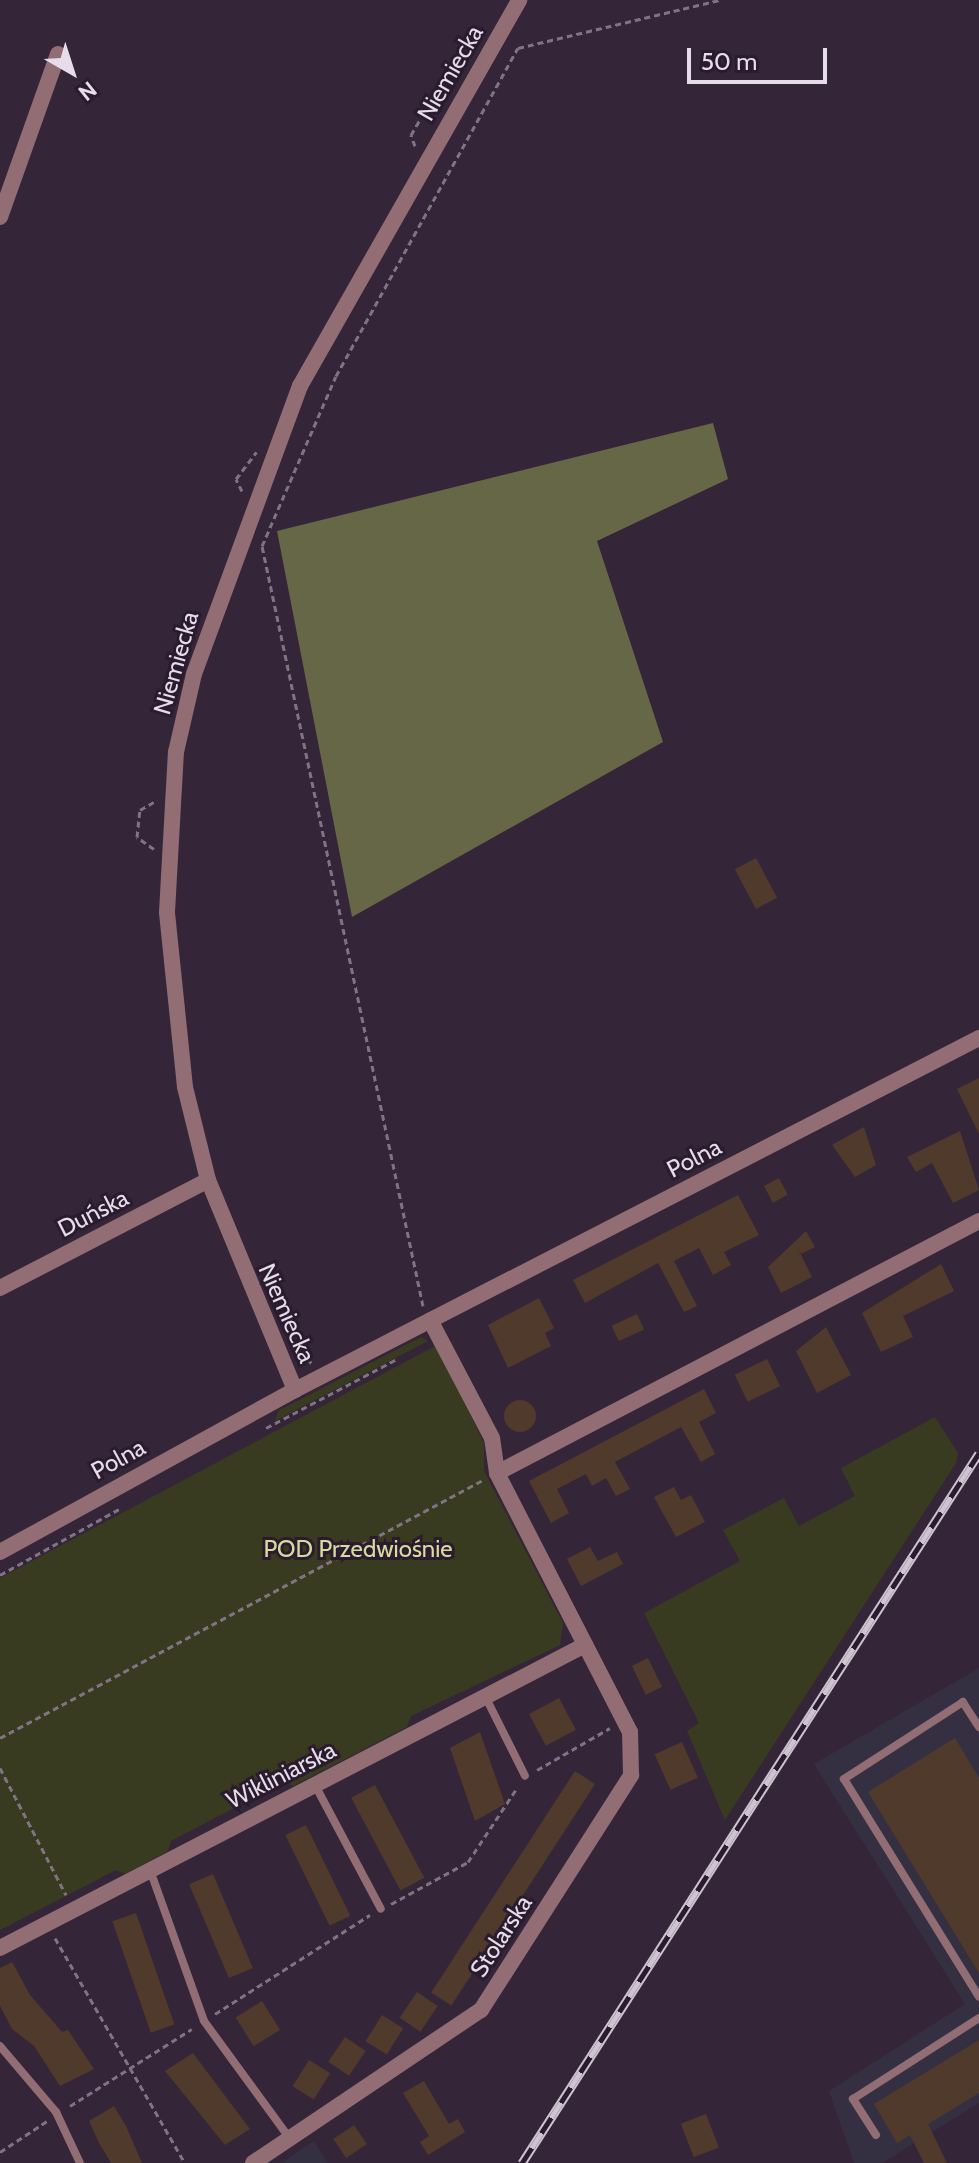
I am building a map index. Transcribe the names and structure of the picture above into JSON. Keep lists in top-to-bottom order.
{
  "streets": {
    "street": [
      "Niemiecka",
      "Polna",
      "Duńska",
      "Wikliniarska",
      "Stolarska"
    ]
  },
  "crossings": [
    ["Niemiecka", "Polna"],
    ["Niemiecka", "Duńska"],
    ["Wikliniarska", "Stolarska"]
  ],
  "parks": ["POD Przedwiośnie"],
  "scale_bar": "50 m",
  "north": "bottom right"
}
